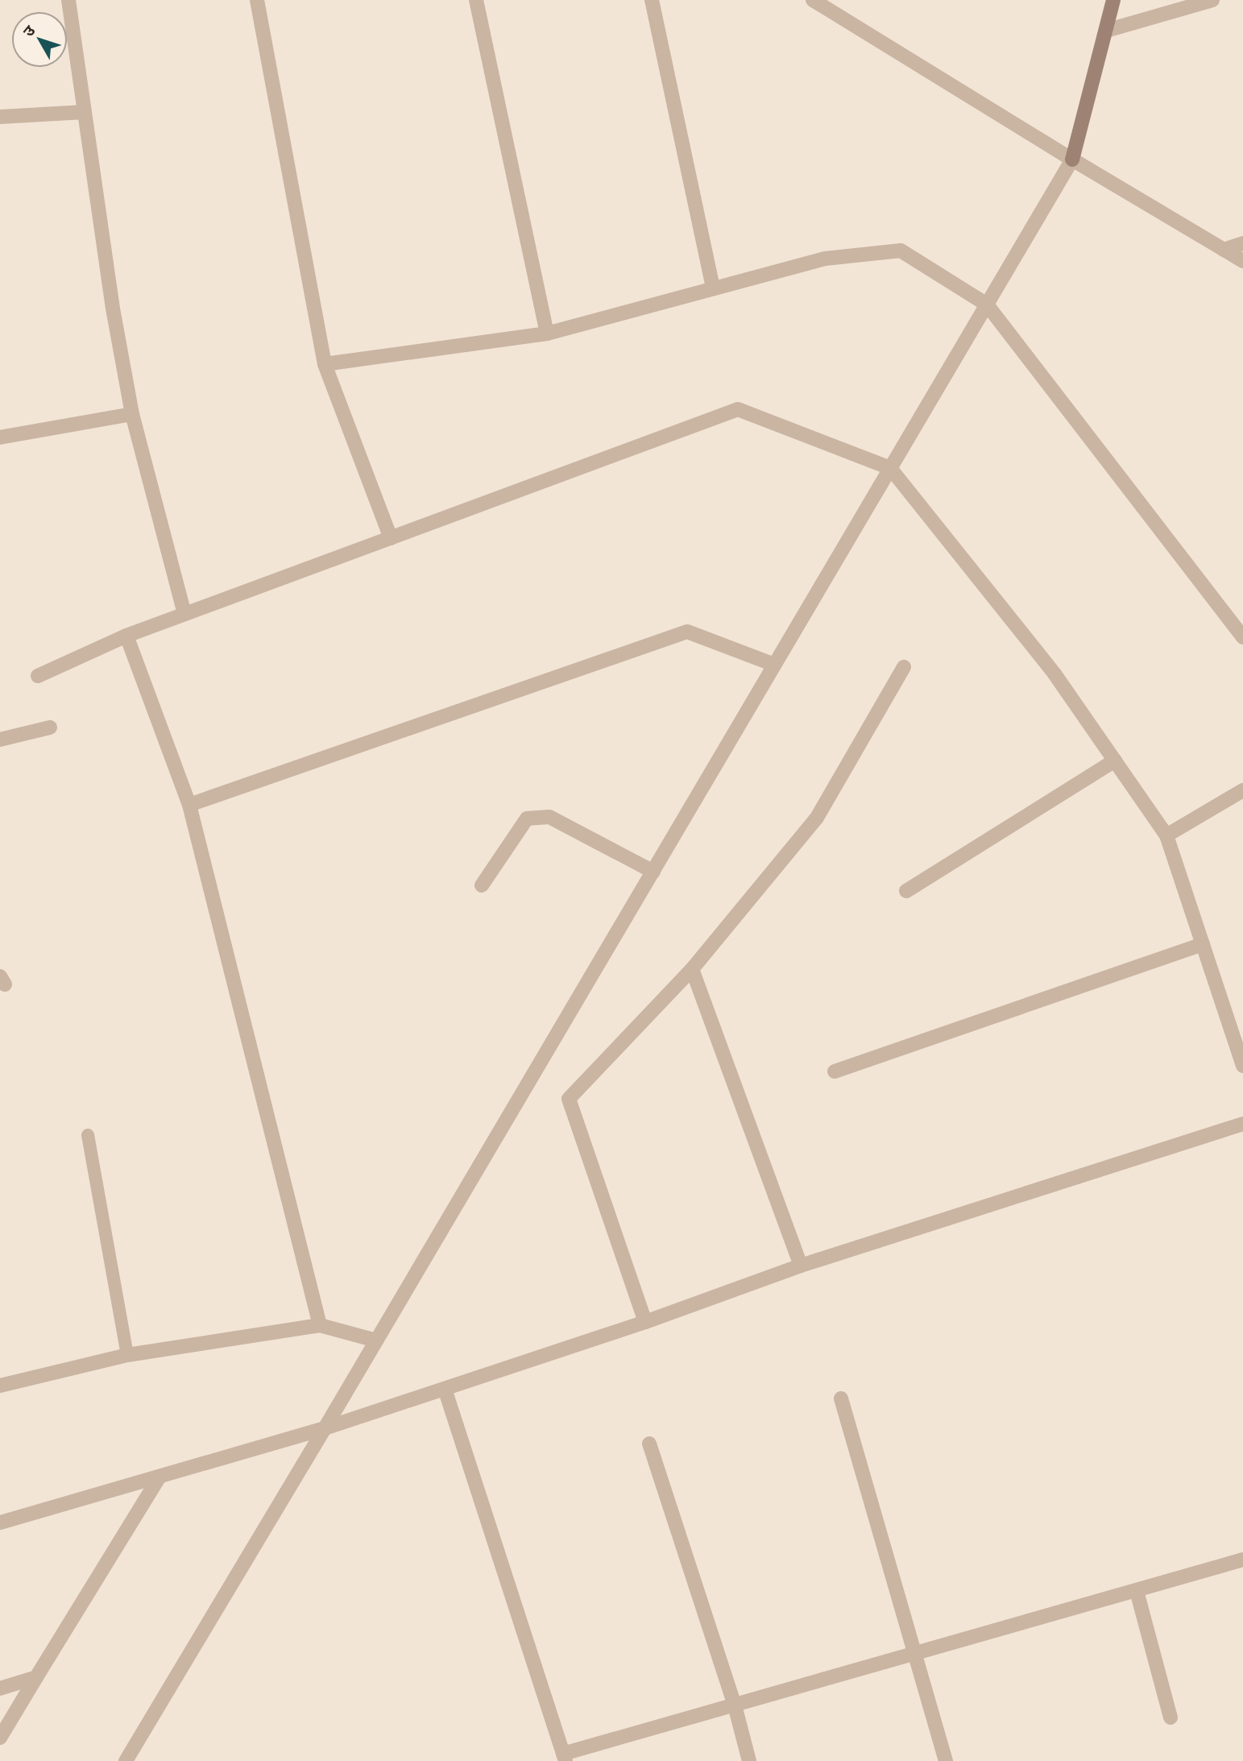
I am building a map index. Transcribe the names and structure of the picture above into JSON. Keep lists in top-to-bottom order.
{
  "north": "top left"
}
